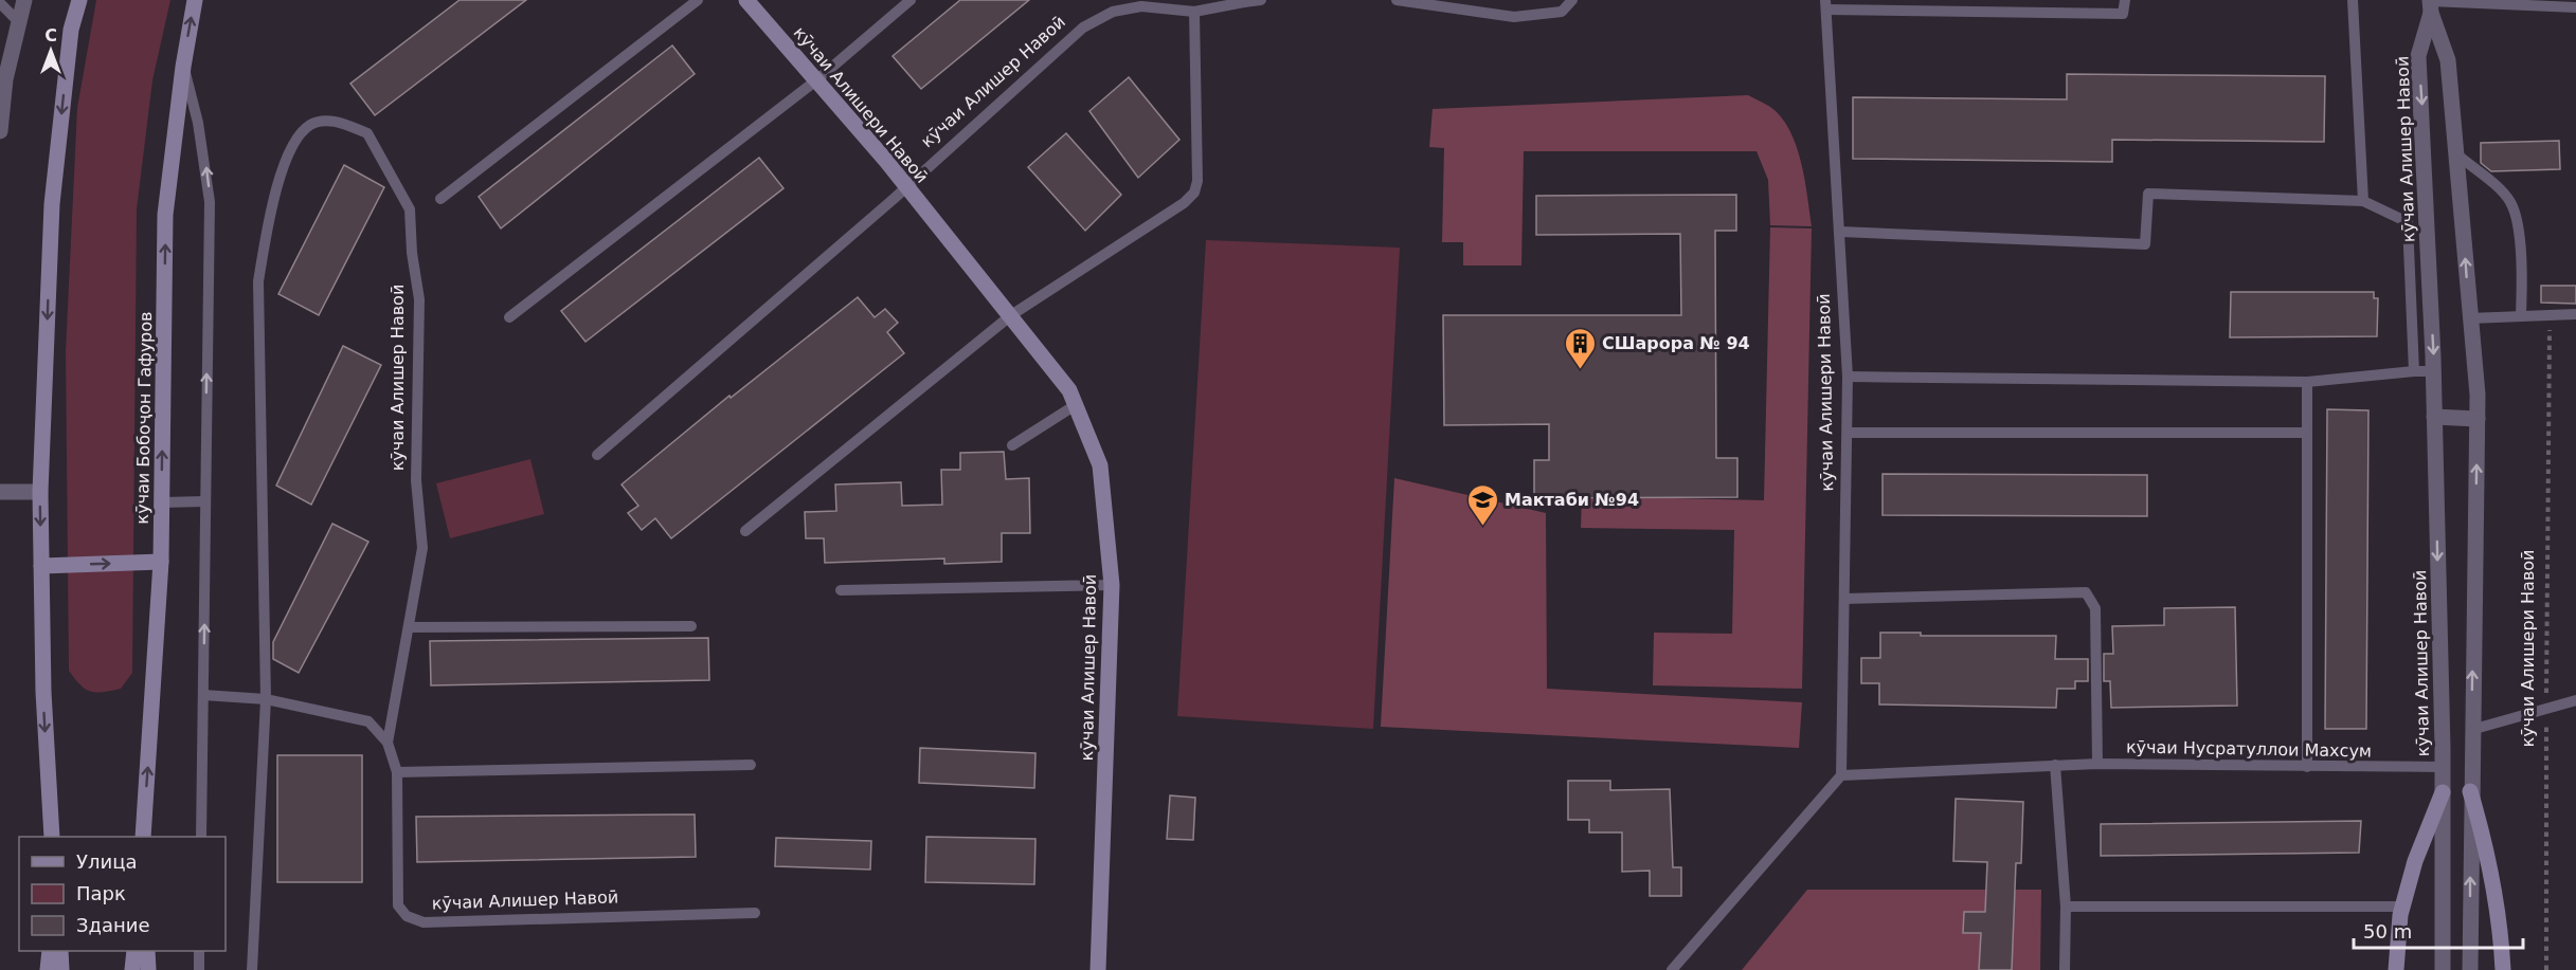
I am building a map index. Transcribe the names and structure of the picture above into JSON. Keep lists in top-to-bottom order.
{
  "streets": {
    "main road": ["кӯчаи Алишер Навоӣ", "кӯчаи Алишери Навоӣ", "кӯчаи Бобоҷон Гафуров"],
    "lane": ["кӯчаи Нусратуллои Махсум"]
  },
  "crossings": [
    ["кӯчаи Алишер Навоӣ", "кӯчаи Алишери Навоӣ"],
    ["кӯчаи Алишер Навоӣ", "кӯчаи Нусратуллои Махсум"],
    ["кӯчаи Алишери Навоӣ", "кӯчаи Нусратуллои Махсум"]
  ],
  "places": {
    "building": ["СШарора № 94"],
    "school or university": ["Мактаби №94"]
  },
  "legend": ["Улица", "Парк", "Здание"],
  "scale_bar": "50 m",
  "north": "top"
}
